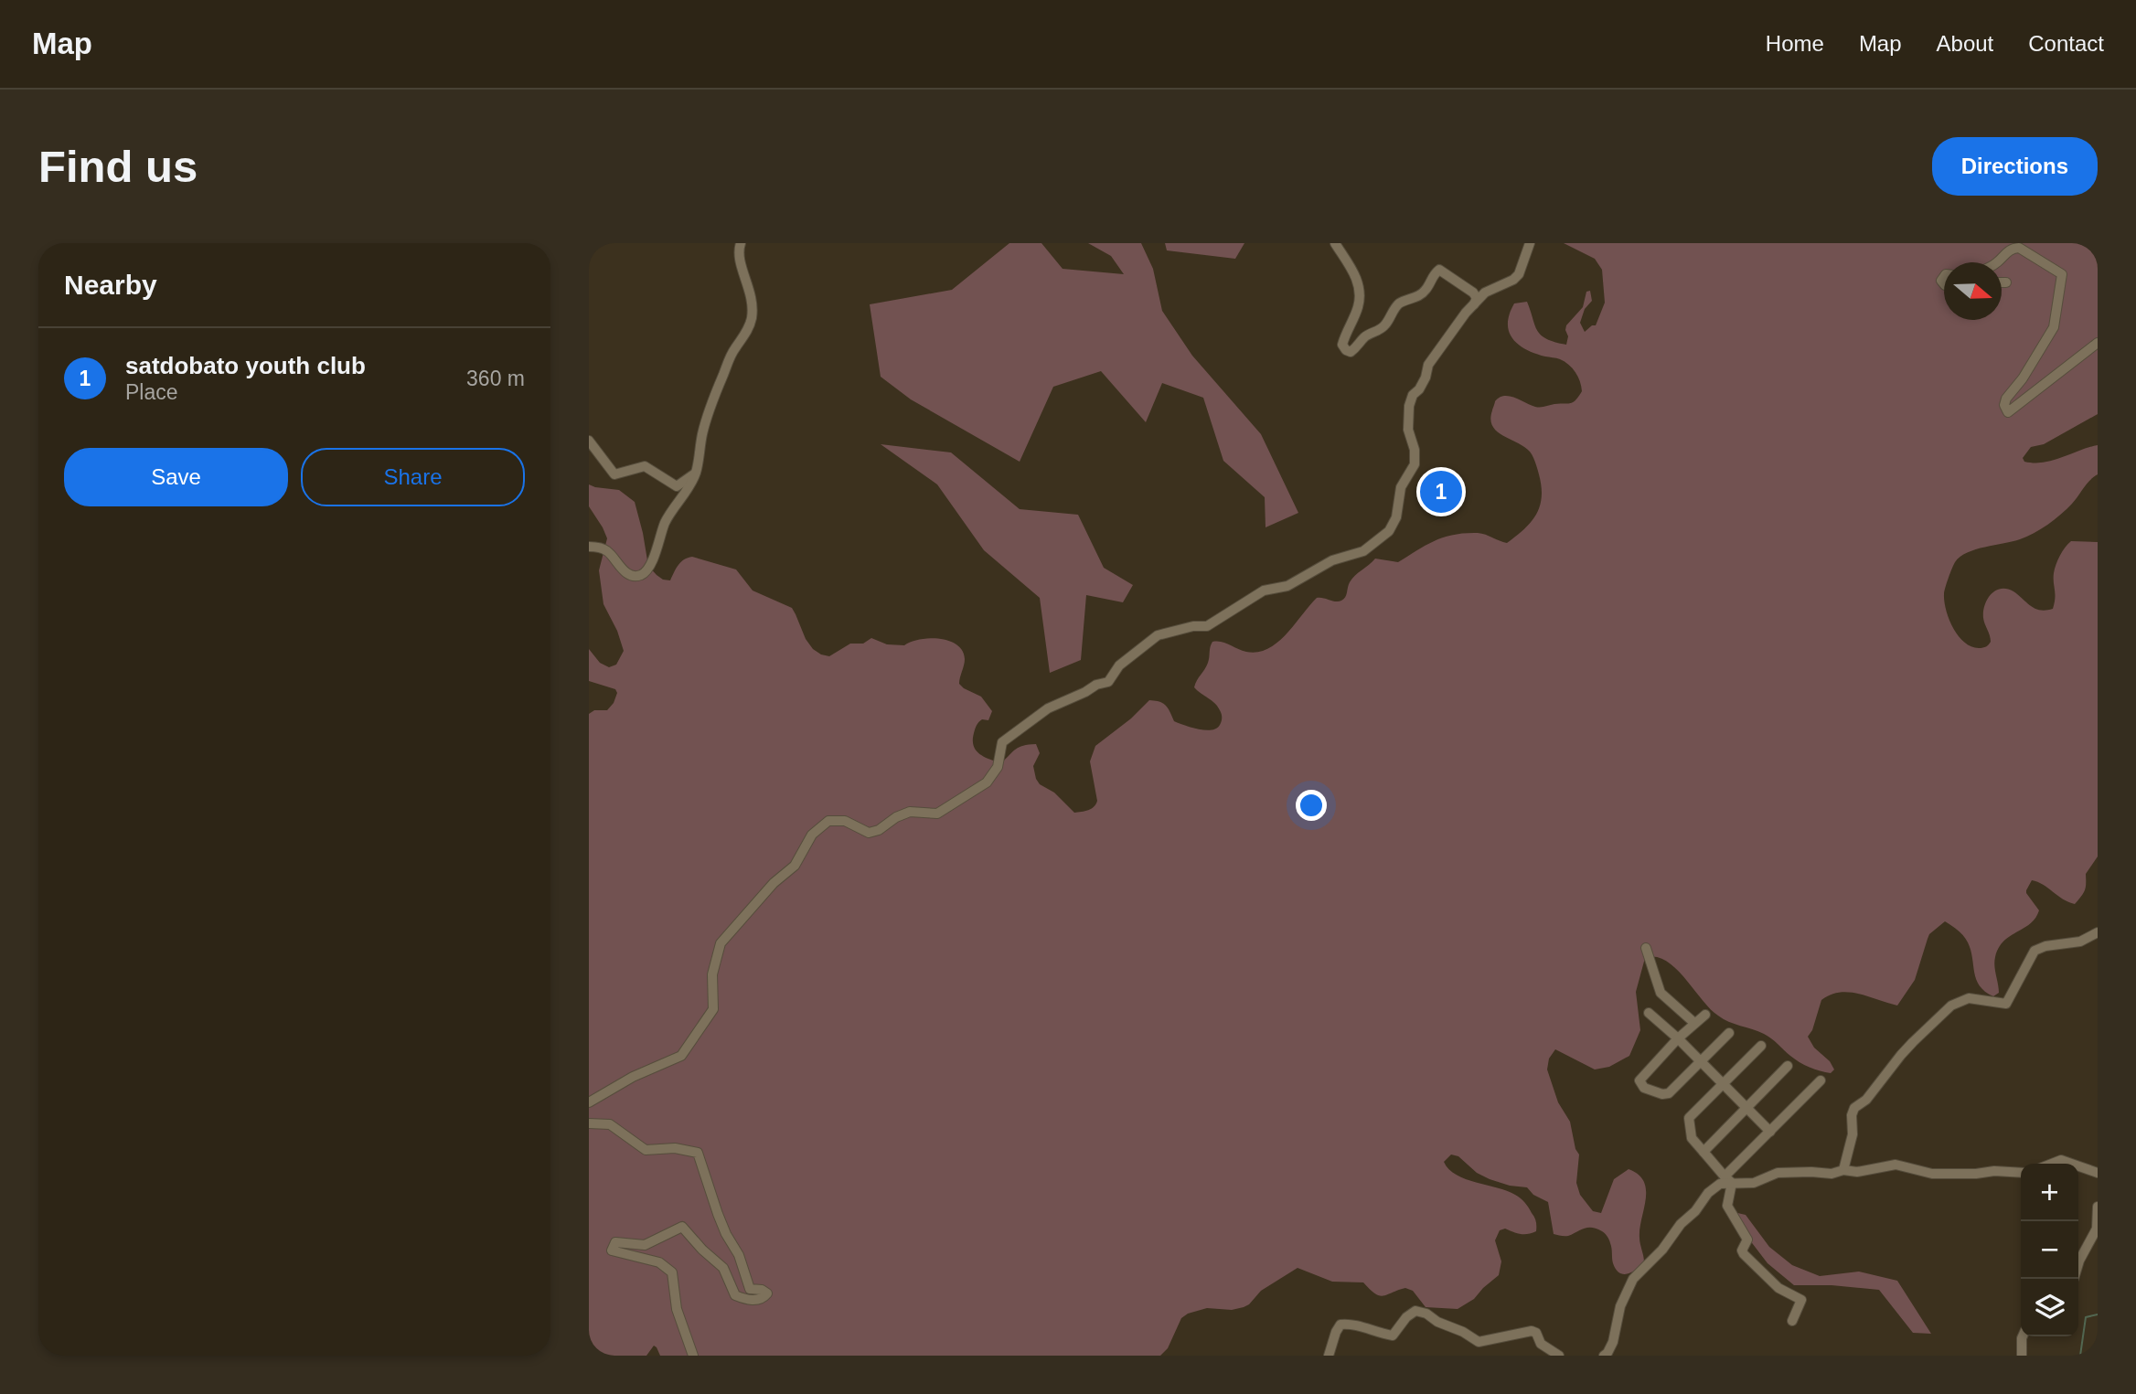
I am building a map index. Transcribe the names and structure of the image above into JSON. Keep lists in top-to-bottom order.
{
  "north": "right",
  "page": {
    "header": "Map",
    "nav": [
      "Home",
      "Map",
      "About",
      "Contact"
    ],
    "buttons": [
      "Directions",
      ["Save", "Share"]
    ],
    "title": "Find us",
    "heading": "Nearby",
    "list": [
      {
        "mark": "1",
        "name": "satdobato youth club",
        "note": "Place",
        "value": "360 m"
      }
    ],
    "pins": "1",
    "map_buttons": ["+", "−"]
  }
}
